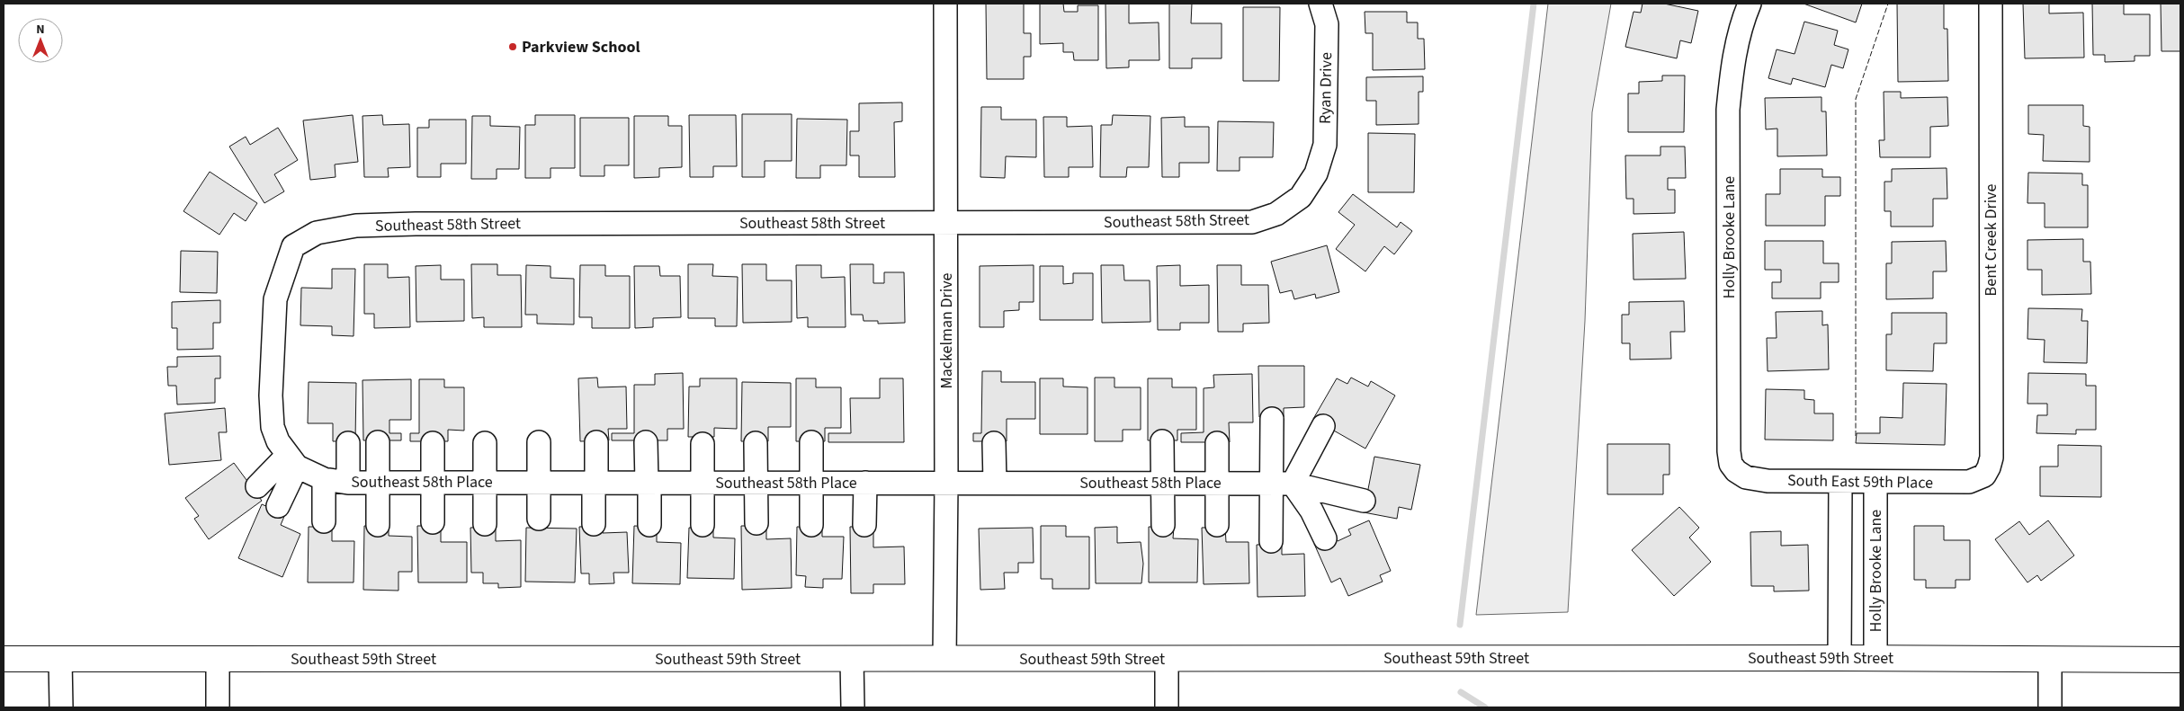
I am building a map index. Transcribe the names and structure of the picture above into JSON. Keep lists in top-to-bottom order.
{
  "streets": {
    "main road": ["Southeast 59th Street"],
    "street": [
      "Ryan Drive",
      "Southeast 58th Street",
      "Holly Brooke Lane",
      "Bent Creek Drive",
      "Mackelman Drive",
      "Southeast 58th Place",
      "South East 59th Place"
    ]
  },
  "crossings": [
    ["Ryan Drive", "Southeast 58th Street"],
    ["Southeast 58th Street", "Mackelman Drive"],
    ["Southeast 58th Street", "Southeast 58th Place"],
    ["Holly Brooke Lane", "South East 59th Place"],
    ["Holly Brooke Lane", "Southeast 59th Street"],
    ["Bent Creek Drive", "South East 59th Place"],
    ["Mackelman Drive", "Southeast 58th Place"],
    ["Mackelman Drive", "Southeast 59th Street"]
  ],
  "places": ["Parkview School"],
  "north": "top"
}
